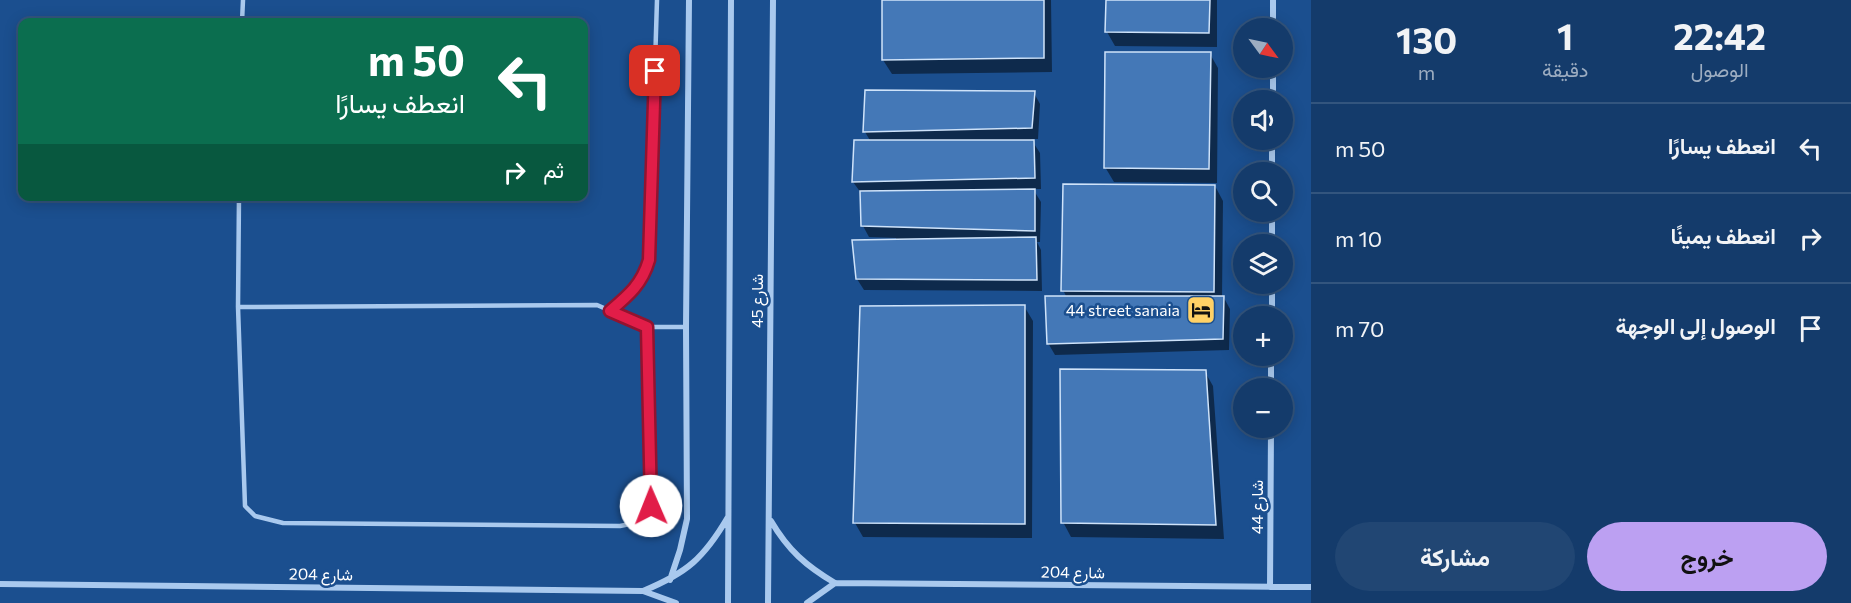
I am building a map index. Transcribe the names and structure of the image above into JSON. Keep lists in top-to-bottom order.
{
  "streets": {
    "street": ["شارع 45", "شارع 44", "شارع 204"]
  },
  "crossings": [
    ["شارع 45", "شارع 204"],
    ["شارع 44", "شارع 204"]
  ],
  "places": {
    "hotel": ["44 street sanaia"]
  },
  "north": "bottom right",
  "page": {
    "eta": [
      "22:42",
      "الوصول",
      "1",
      "دقيقة",
      "130",
      "m"
    ],
    "map_buttons": ["+", "−"],
    "turn": ["50 m", "انعطف يسارًا"],
    "list": [
      {
        "name": "انعطف يسارًا",
        "value": "50 m"
      },
      {
        "name": "انعطف يمينًا",
        "value": "10 m"
      },
      {
        "name": "الوصول إلى الوجهة",
        "value": "70 m"
      }
    ],
    "then": "ثم",
    "buttons": ["خروج", "مشاركة"]
  }
}
